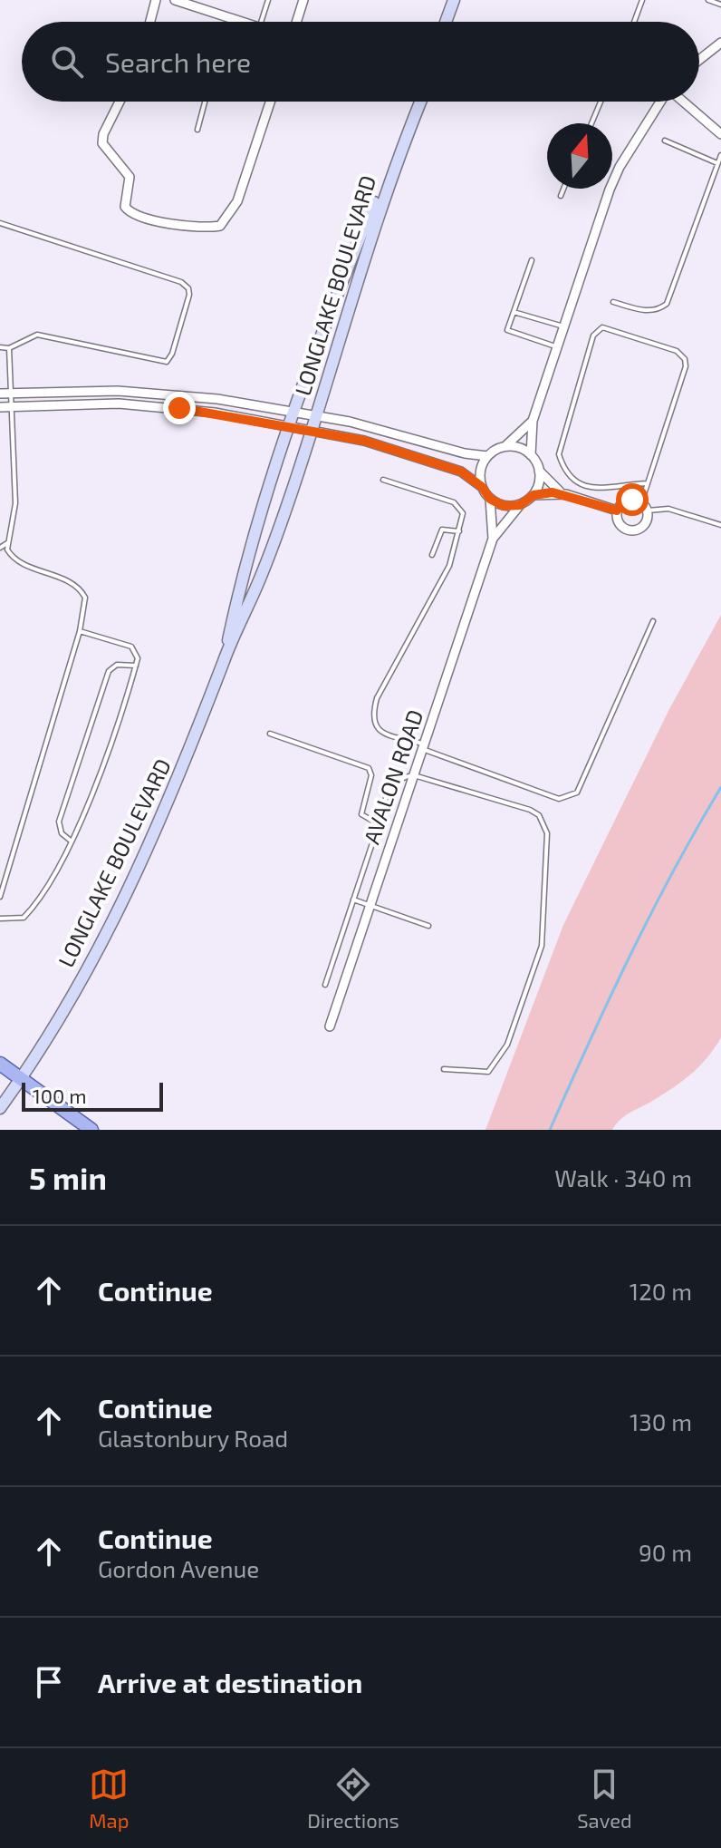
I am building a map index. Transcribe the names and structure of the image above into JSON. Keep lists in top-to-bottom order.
{
  "streets": {
    "main road": ["LONGLAKE BOULEVARD"],
    "street": ["AVALON ROAD"]
  },
  "scale_bar": "100 m",
  "north": "top",
  "page": {
    "search": "Search here",
    "scale": "100 m",
    "heading": ["5 min", "Walk · 340 m"],
    "list": [
      ["Continue", "120 m"],
      ["Continue", "Glastonbury Road", "130 m"],
      ["Continue", "Gordon Avenue", "90 m"],
      "Arrive at destination"
    ],
    "nav": ["Map", "Directions", "Saved"]
  }
}
